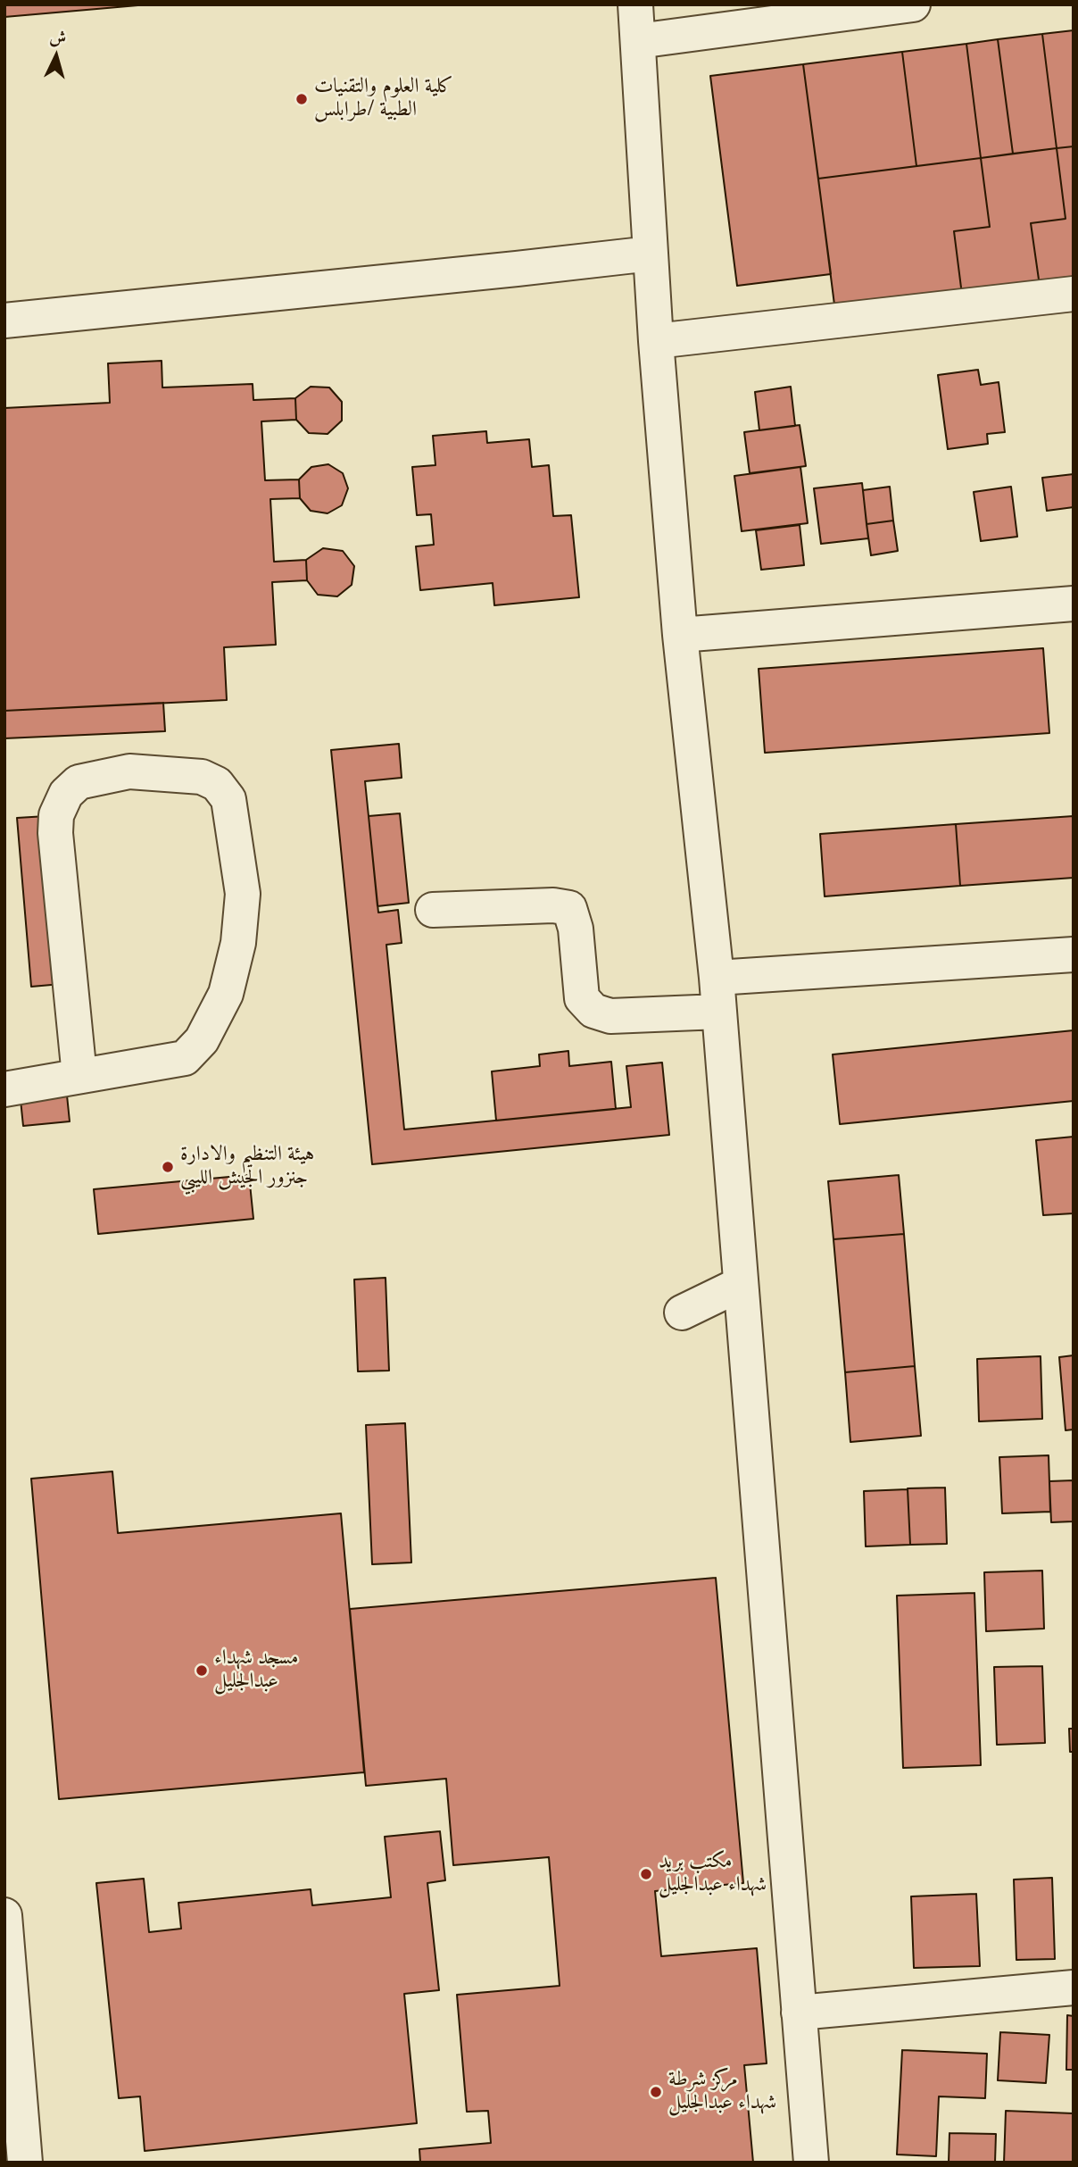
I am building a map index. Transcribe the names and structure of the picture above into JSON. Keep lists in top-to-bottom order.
{
  "places": [
    "كلية العلوم والتقنيات الطبية /طرابلس",
    "هيئة التنظيم والادارة جنزور الجيش الليبي",
    "مسجد شهداء عبدالجليل",
    "مكتب بريد شهداء عبدالجليل",
    "مركز شرطة شهداء عبدالجليل"
  ],
  "north": "top"
}
